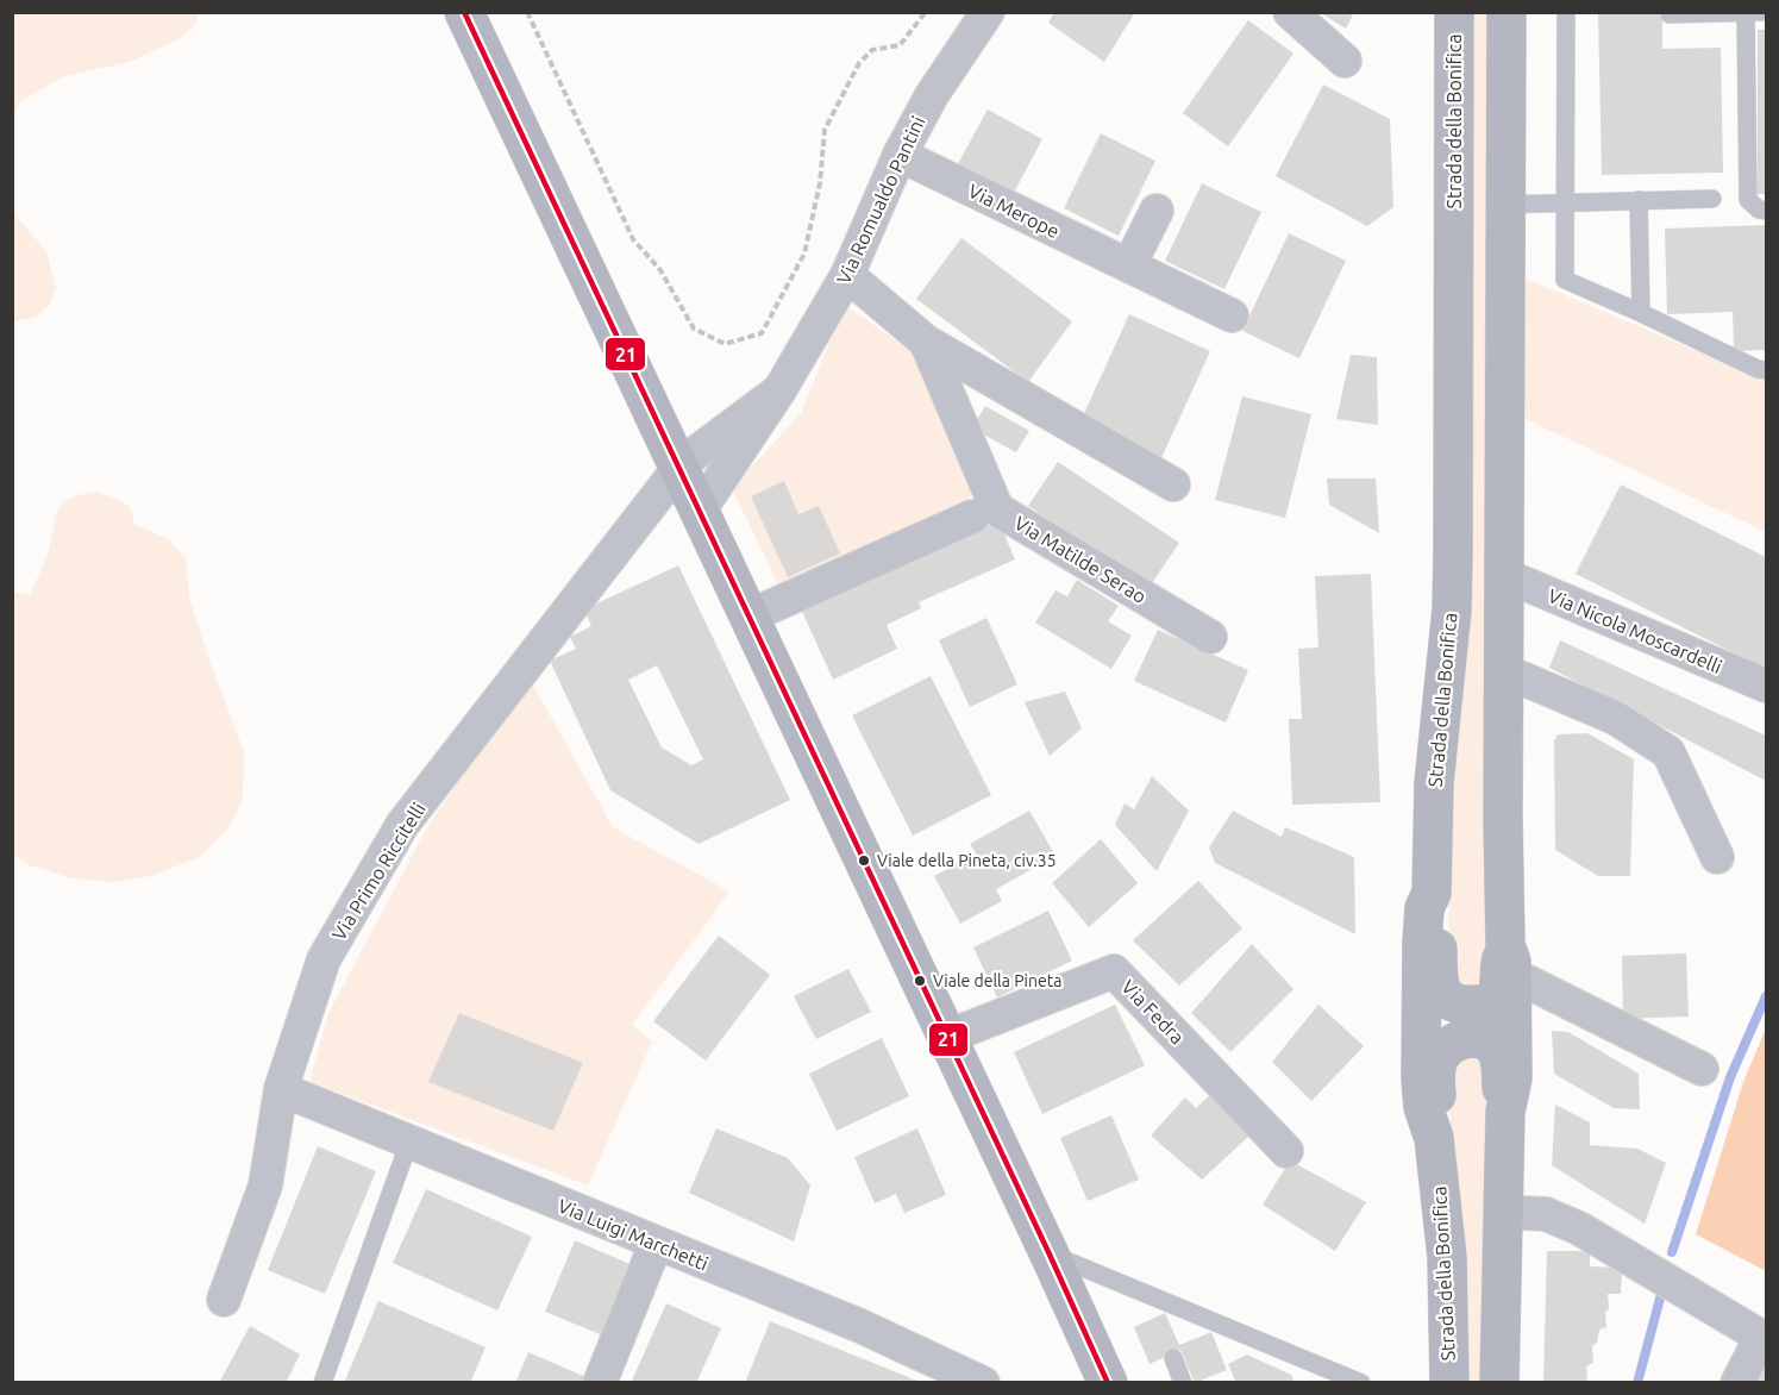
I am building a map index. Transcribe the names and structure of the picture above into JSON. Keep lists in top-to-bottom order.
{
  "streets": {
    "main road": ["Strada della Bonifica"],
    "street": [
      "Via Romualdo Pantini",
      "Via Merope",
      "Via Matilde Serao",
      "Via Nicola Moscardelli",
      "Via Primo Riccitelli",
      "Via Fedra",
      "Via Luigi Marchetti"
    ]
  },
  "crossings": [
    ["Via Romualdo Pantini", "Via Merope"],
    ["Via Romualdo Pantini", "Via Matilde Serao"],
    ["Via Romualdo Pantini", "Via Primo Riccitelli"],
    ["Via Primo Riccitelli", "Via Luigi Marchetti"]
  ],
  "places": ["Viale della Pineta, civ.35", "Viale della Pineta"],
  "lines": ["transit line 21"]
}
